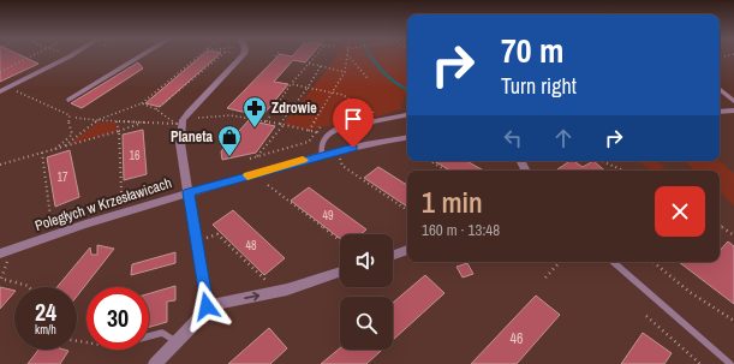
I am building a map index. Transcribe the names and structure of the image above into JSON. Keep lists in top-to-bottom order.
{
  "streets": {
    "street": ["Poległych w Krzesławicach"]
  },
  "places": {
    "pharmacy": ["Zdrowie"],
    "shop": ["Planeta"]
  },
  "house_numbers": [
    "16",
    "17",
    "49",
    "48",
    "46"
  ],
  "page": {
    "turn": ["70 m", "Turn right"],
    "heading": ["1 min", "160 m · 13:48"],
    "speed": "24 km/h",
    "limit": "30"
  }
}
